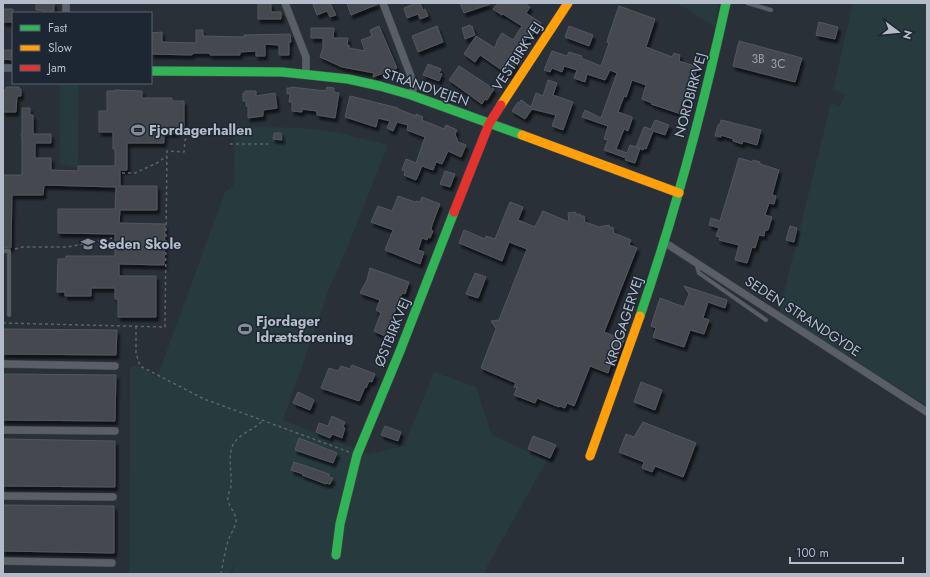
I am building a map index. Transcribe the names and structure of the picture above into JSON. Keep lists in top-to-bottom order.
{
  "streets": {
    "street": [
      "VESTBIRKVEJ",
      "STRANDVEJEN",
      "NORDBIRKVEJ",
      "SEDEN STRANDGYDE",
      "KROGAGERVEJ",
      "ØSTBIRKVEJ"
    ]
  },
  "crossings": [
    ["VESTBIRKVEJ", "STRANDVEJEN"],
    ["VESTBIRKVEJ", "ØSTBIRKVEJ"],
    ["STRANDVEJEN", "NORDBIRKVEJ"],
    ["STRANDVEJEN", "KROGAGERVEJ"],
    ["STRANDVEJEN", "ØSTBIRKVEJ"],
    ["NORDBIRKVEJ", "KROGAGERVEJ"],
    ["SEDEN STRANDGYDE", "KROGAGERVEJ"]
  ],
  "places": {
    "sports": ["Fjordagerhallen", "Fjordager Idrætsforening"],
    "school or university": ["Seden Skole"]
  },
  "house_numbers": ["3B", "3C"],
  "legend": ["Fast", "Slow", "Jam"],
  "scale_bar": "100 m",
  "north": "right"
}
